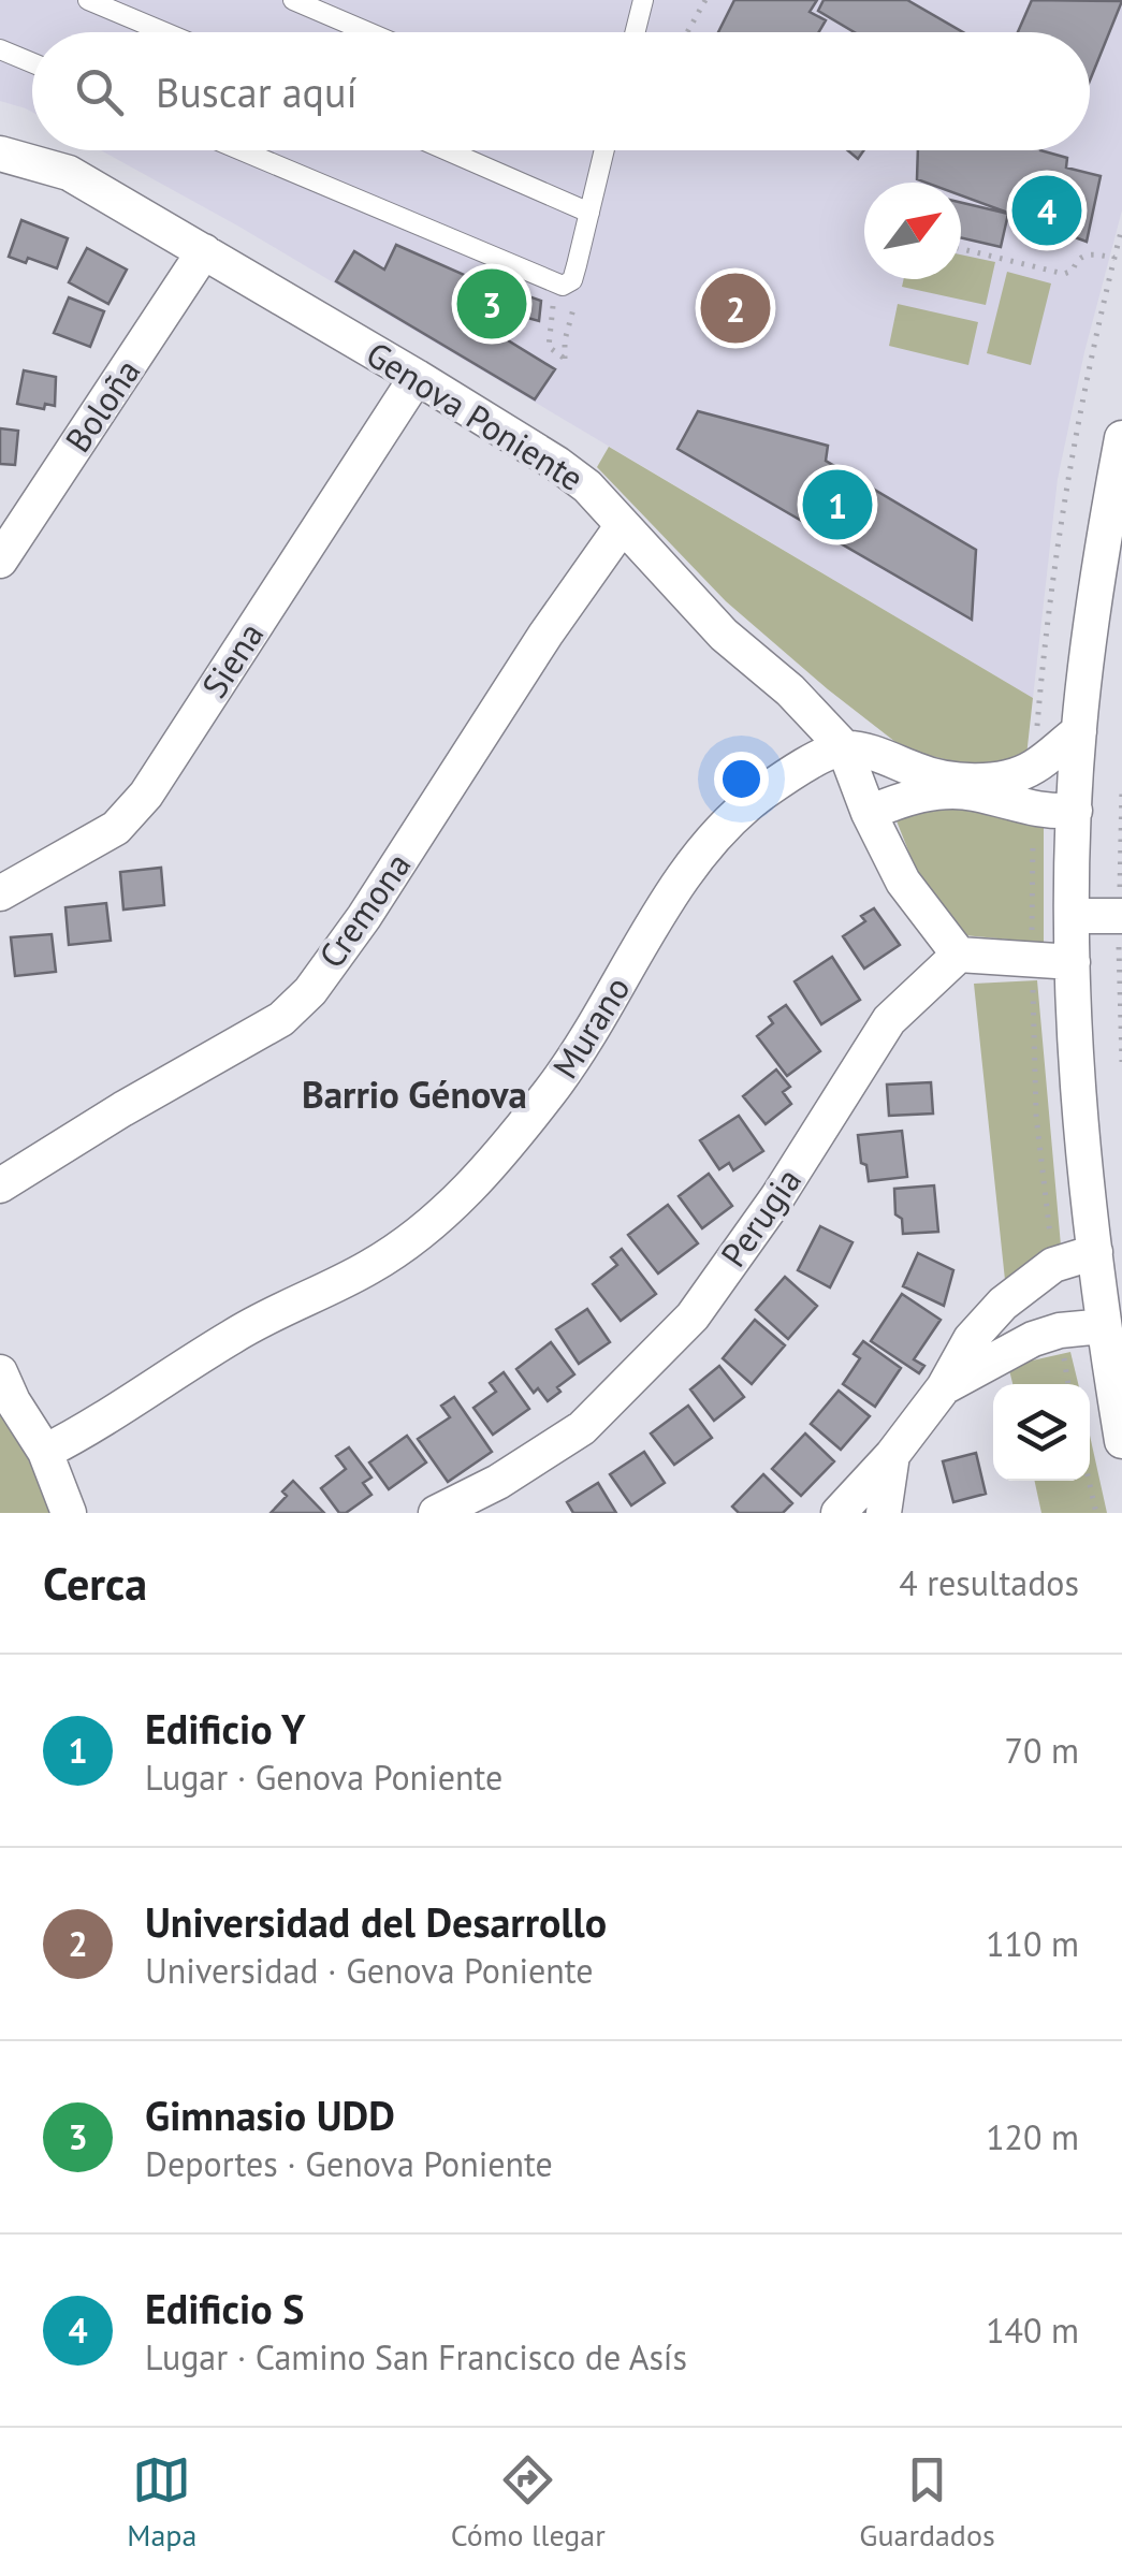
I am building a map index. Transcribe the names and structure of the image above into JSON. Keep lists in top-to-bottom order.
{
  "streets": {
    "street": [
      "Boloña",
      "Genova Poniente",
      "Siena",
      "Cremona",
      "Murano",
      "Perugia"
    ]
  },
  "crossings": [
    ["Boloña", "Genova Poniente"],
    ["Genova Poniente", "Siena"],
    ["Genova Poniente", "Cremona"],
    ["Genova Poniente", "Murano"],
    ["Genova Poniente", "Perugia"]
  ],
  "districts": ["Barrio Génova"],
  "north": "top right",
  "page": {
    "search": "Buscar aquí",
    "pins": [
      "4",
      "3",
      "2",
      "1"
    ],
    "heading": ["Cerca", "4 resultados"],
    "list": [
      {
        "mark": "1",
        "name": "Edificio Y",
        "note": "Lugar · Genova Poniente",
        "value": "70 m"
      },
      {
        "mark": "2",
        "name": "Universidad del Desarrollo",
        "note": "Universidad · Genova Poniente",
        "value": "110 m"
      },
      {
        "mark": "3",
        "name": "Gimnasio UDD",
        "note": "Deportes · Genova Poniente",
        "value": "120 m"
      },
      {
        "mark": "4",
        "name": "Edificio S",
        "note": "Lugar · Camino San Francisco de Asís",
        "value": "140 m"
      }
    ],
    "nav": ["Mapa", "Cómo llegar", "Guardados"]
  }
}
